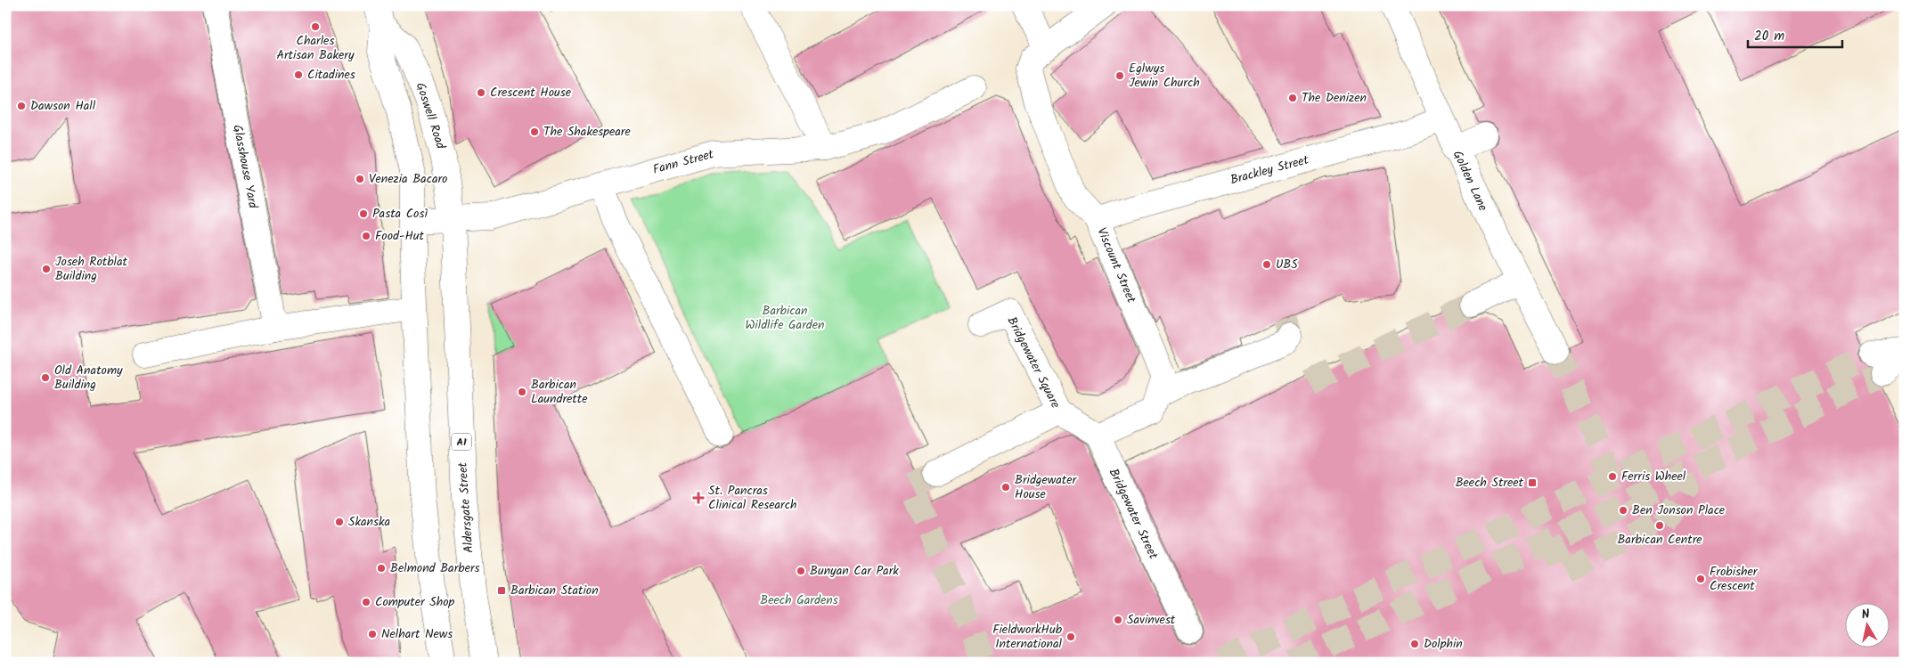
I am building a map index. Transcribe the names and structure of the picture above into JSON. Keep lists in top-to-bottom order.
{
  "streets": {
    "street": [
      "Goswell Road",
      "Fann Street",
      "Glasshouse Yard",
      "Brackley Street",
      "Golden Lane",
      "Viscount Street",
      "Bridgewater Square",
      "A1",
      "Aldersgate Street",
      "Bridgewater Street"
    ]
  },
  "crossings": [
    ["Goswell Road", "Fann Street"],
    ["Goswell Road", "A1"],
    ["Goswell Road", "Aldersgate Street"],
    ["Fann Street", "A1"],
    ["Fann Street", "Aldersgate Street"],
    ["Brackley Street", "Golden Lane"],
    ["Brackley Street", "Viscount Street"]
  ],
  "parks": ["Barbican Wildlife Garden", "Beech Gardens"],
  "places": {
    "other": [
      "Charles Artisan Bakery",
      "Citadines",
      "Eglwys Jewin Church",
      "Crescent House",
      "The Denizen",
      "Dawson Hall",
      "The Shakespeare",
      "Venezia Bacaro",
      "Pasta Così",
      "Food-Hut",
      "UBS",
      "Joseh Rotblat Building",
      "Old Anatomy Building",
      "Barbican Laundrette",
      "Ferris Wheel",
      "Bridgewater House",
      "Ben Jonson Place",
      "Skanska",
      "Barbican Centre",
      "Belmond Barbers",
      "Bunyan Car Park",
      "Frobisher Crescent",
      "Computer Shop",
      "Savinvest",
      "Nelhart News",
      "FieldworkHub International",
      "Dolphin"
    ],
    "transit": ["Beech Street", "Barbican Station"],
    "health": ["St. Pancras Clinical Research"]
  },
  "scale_bar": "20 m",
  "north": "top"
}
